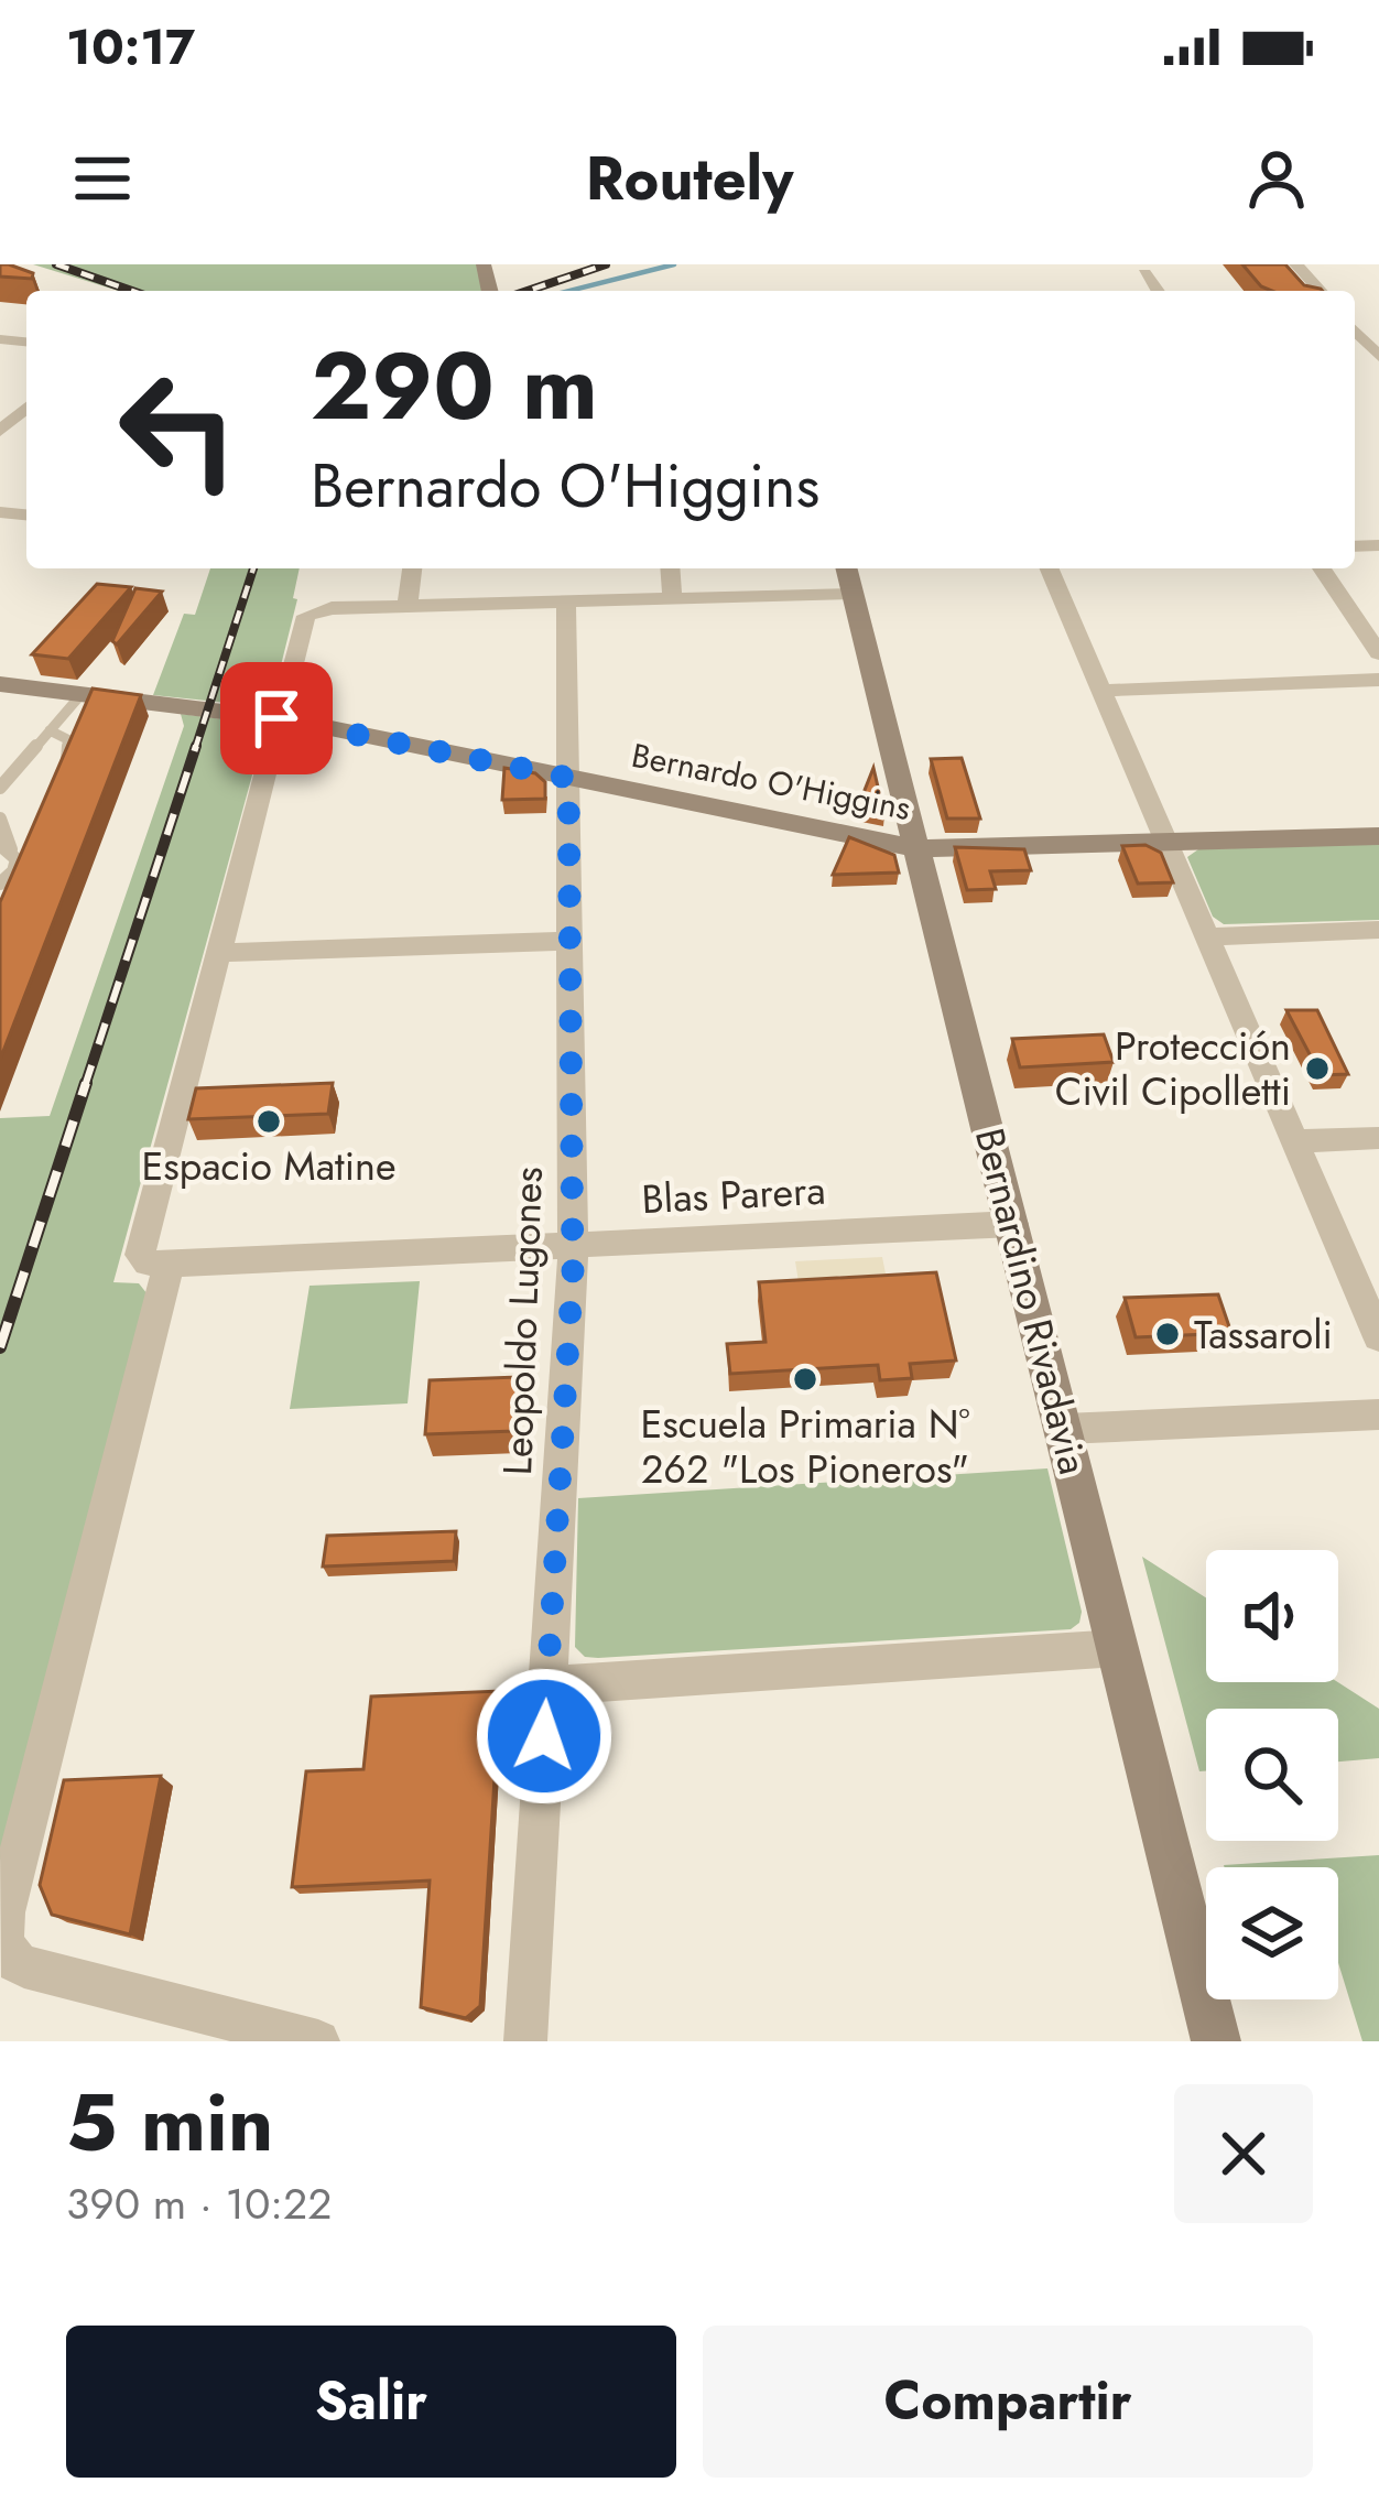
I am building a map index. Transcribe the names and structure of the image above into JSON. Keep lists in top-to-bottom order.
{
  "streets": {
    "main road": ["Bernardo O'Higgins", "Bernardino Rivadavia"],
    "street": ["Blas Parera", "Leopoldo Lugones"]
  },
  "crossings": [
    ["Bernardo O'Higgins", "Bernardino Rivadavia"],
    ["Bernardo O'Higgins", "Leopoldo Lugones"],
    ["Blas Parera", "Bernardino Rivadavia"],
    ["Blas Parera", "Leopoldo Lugones"]
  ],
  "places": [
    "Protección Civil Cipolletti",
    "Espacio Matine",
    "Tassaroli",
    "Escuela Primaria N° 262 \"Los Pioneros\""
  ],
  "page": {
    "status": "10:17",
    "header": "Routely",
    "turn": ["290 m", "Bernardo O'Higgins"],
    "heading": ["5 min", "390 m · 10:22"],
    "buttons": ["Salir", "Compartir"]
  }
}
